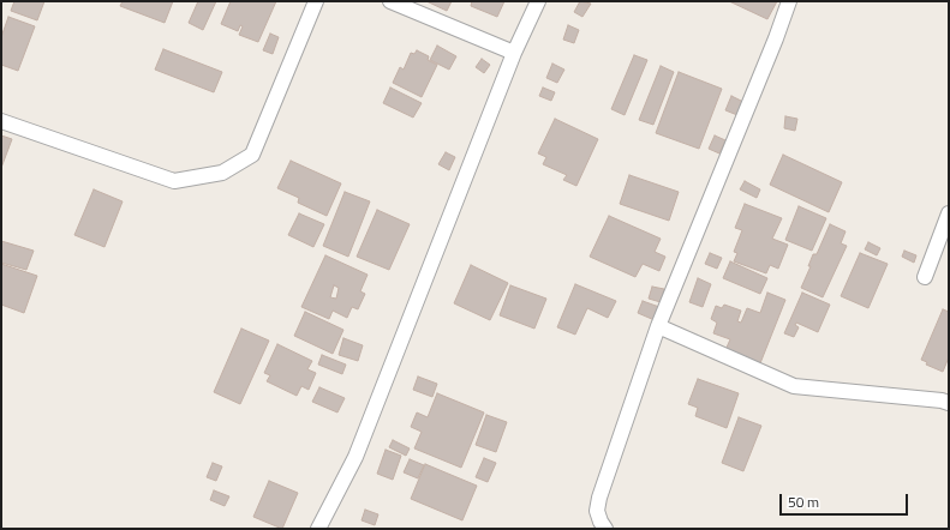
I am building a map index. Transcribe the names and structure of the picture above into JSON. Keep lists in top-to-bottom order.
{
  "scale_bar": "50 m"
}
